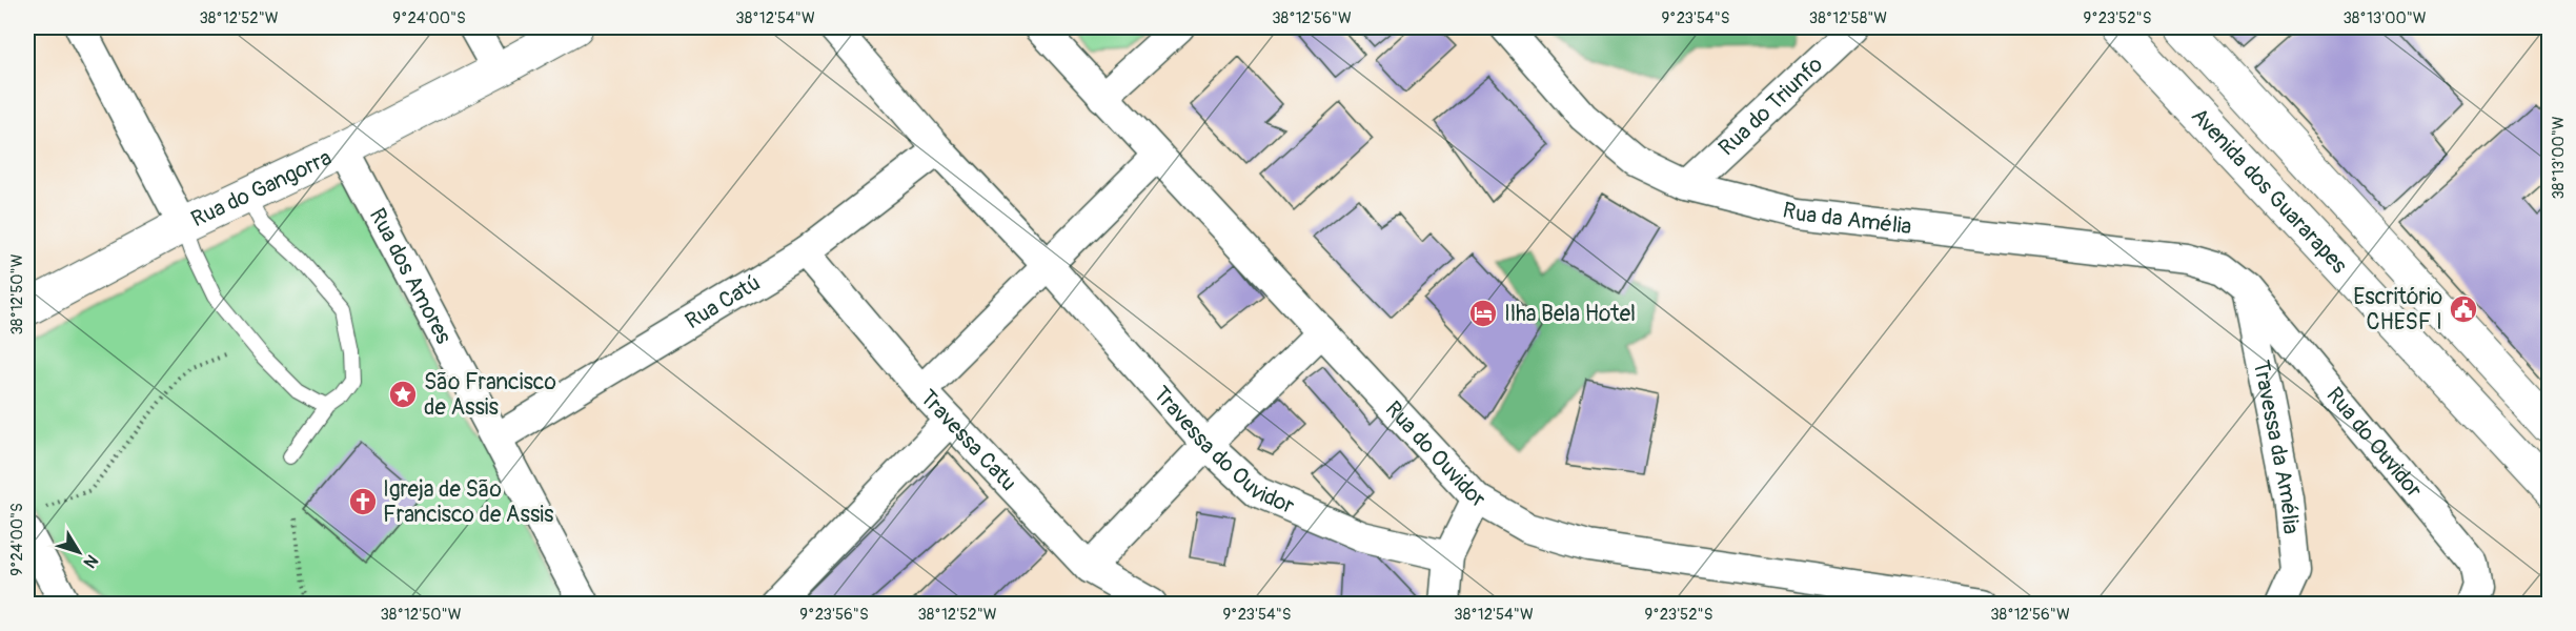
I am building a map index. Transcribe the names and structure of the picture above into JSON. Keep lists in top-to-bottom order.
{
  "streets": {
    "street": [
      "Rua do Triunfo",
      "Rua do Gangorra",
      "Avenida dos Guararapes",
      "Rua da Amélia",
      "Rua dos Amores",
      "Rua Catú",
      "Travessa Catu",
      "Rua do Ouvidor",
      "Travessa do Ouvidor",
      "Travessa da Amélia"
    ]
  },
  "crossings": [
    ["Rua do Triunfo", "Rua da Amélia"],
    ["Rua do Gangorra", "Rua dos Amores"],
    ["Rua da Amélia", "Rua do Ouvidor"],
    ["Rua da Amélia", "Travessa da Amélia"],
    ["Rua dos Amores", "Rua Catú"],
    ["Rua Catú", "Travessa Catu"],
    ["Rua Catú", "Travessa do Ouvidor"],
    ["Rua do Ouvidor", "Travessa da Amélia"]
  ],
  "places": {
    "public building": ["Escritório CHESF I"],
    "hotel": ["Ilha Bela Hotel"],
    "place": ["São Francisco de Assis"],
    "church": ["Igreja de São Francisco de Assis"]
  },
  "north": "bottom right",
  "coordinates": [
    "38°12'52\"W",
    "9°24'00\"S",
    "38°12'54\"W",
    "38°12'56\"W",
    "9°23'54\"S",
    "38°12'58\"W",
    "9°23'52\"S",
    "38°13'00\"W",
    "38°12'50\"W",
    "9°23'56\"S"
  ]
}
